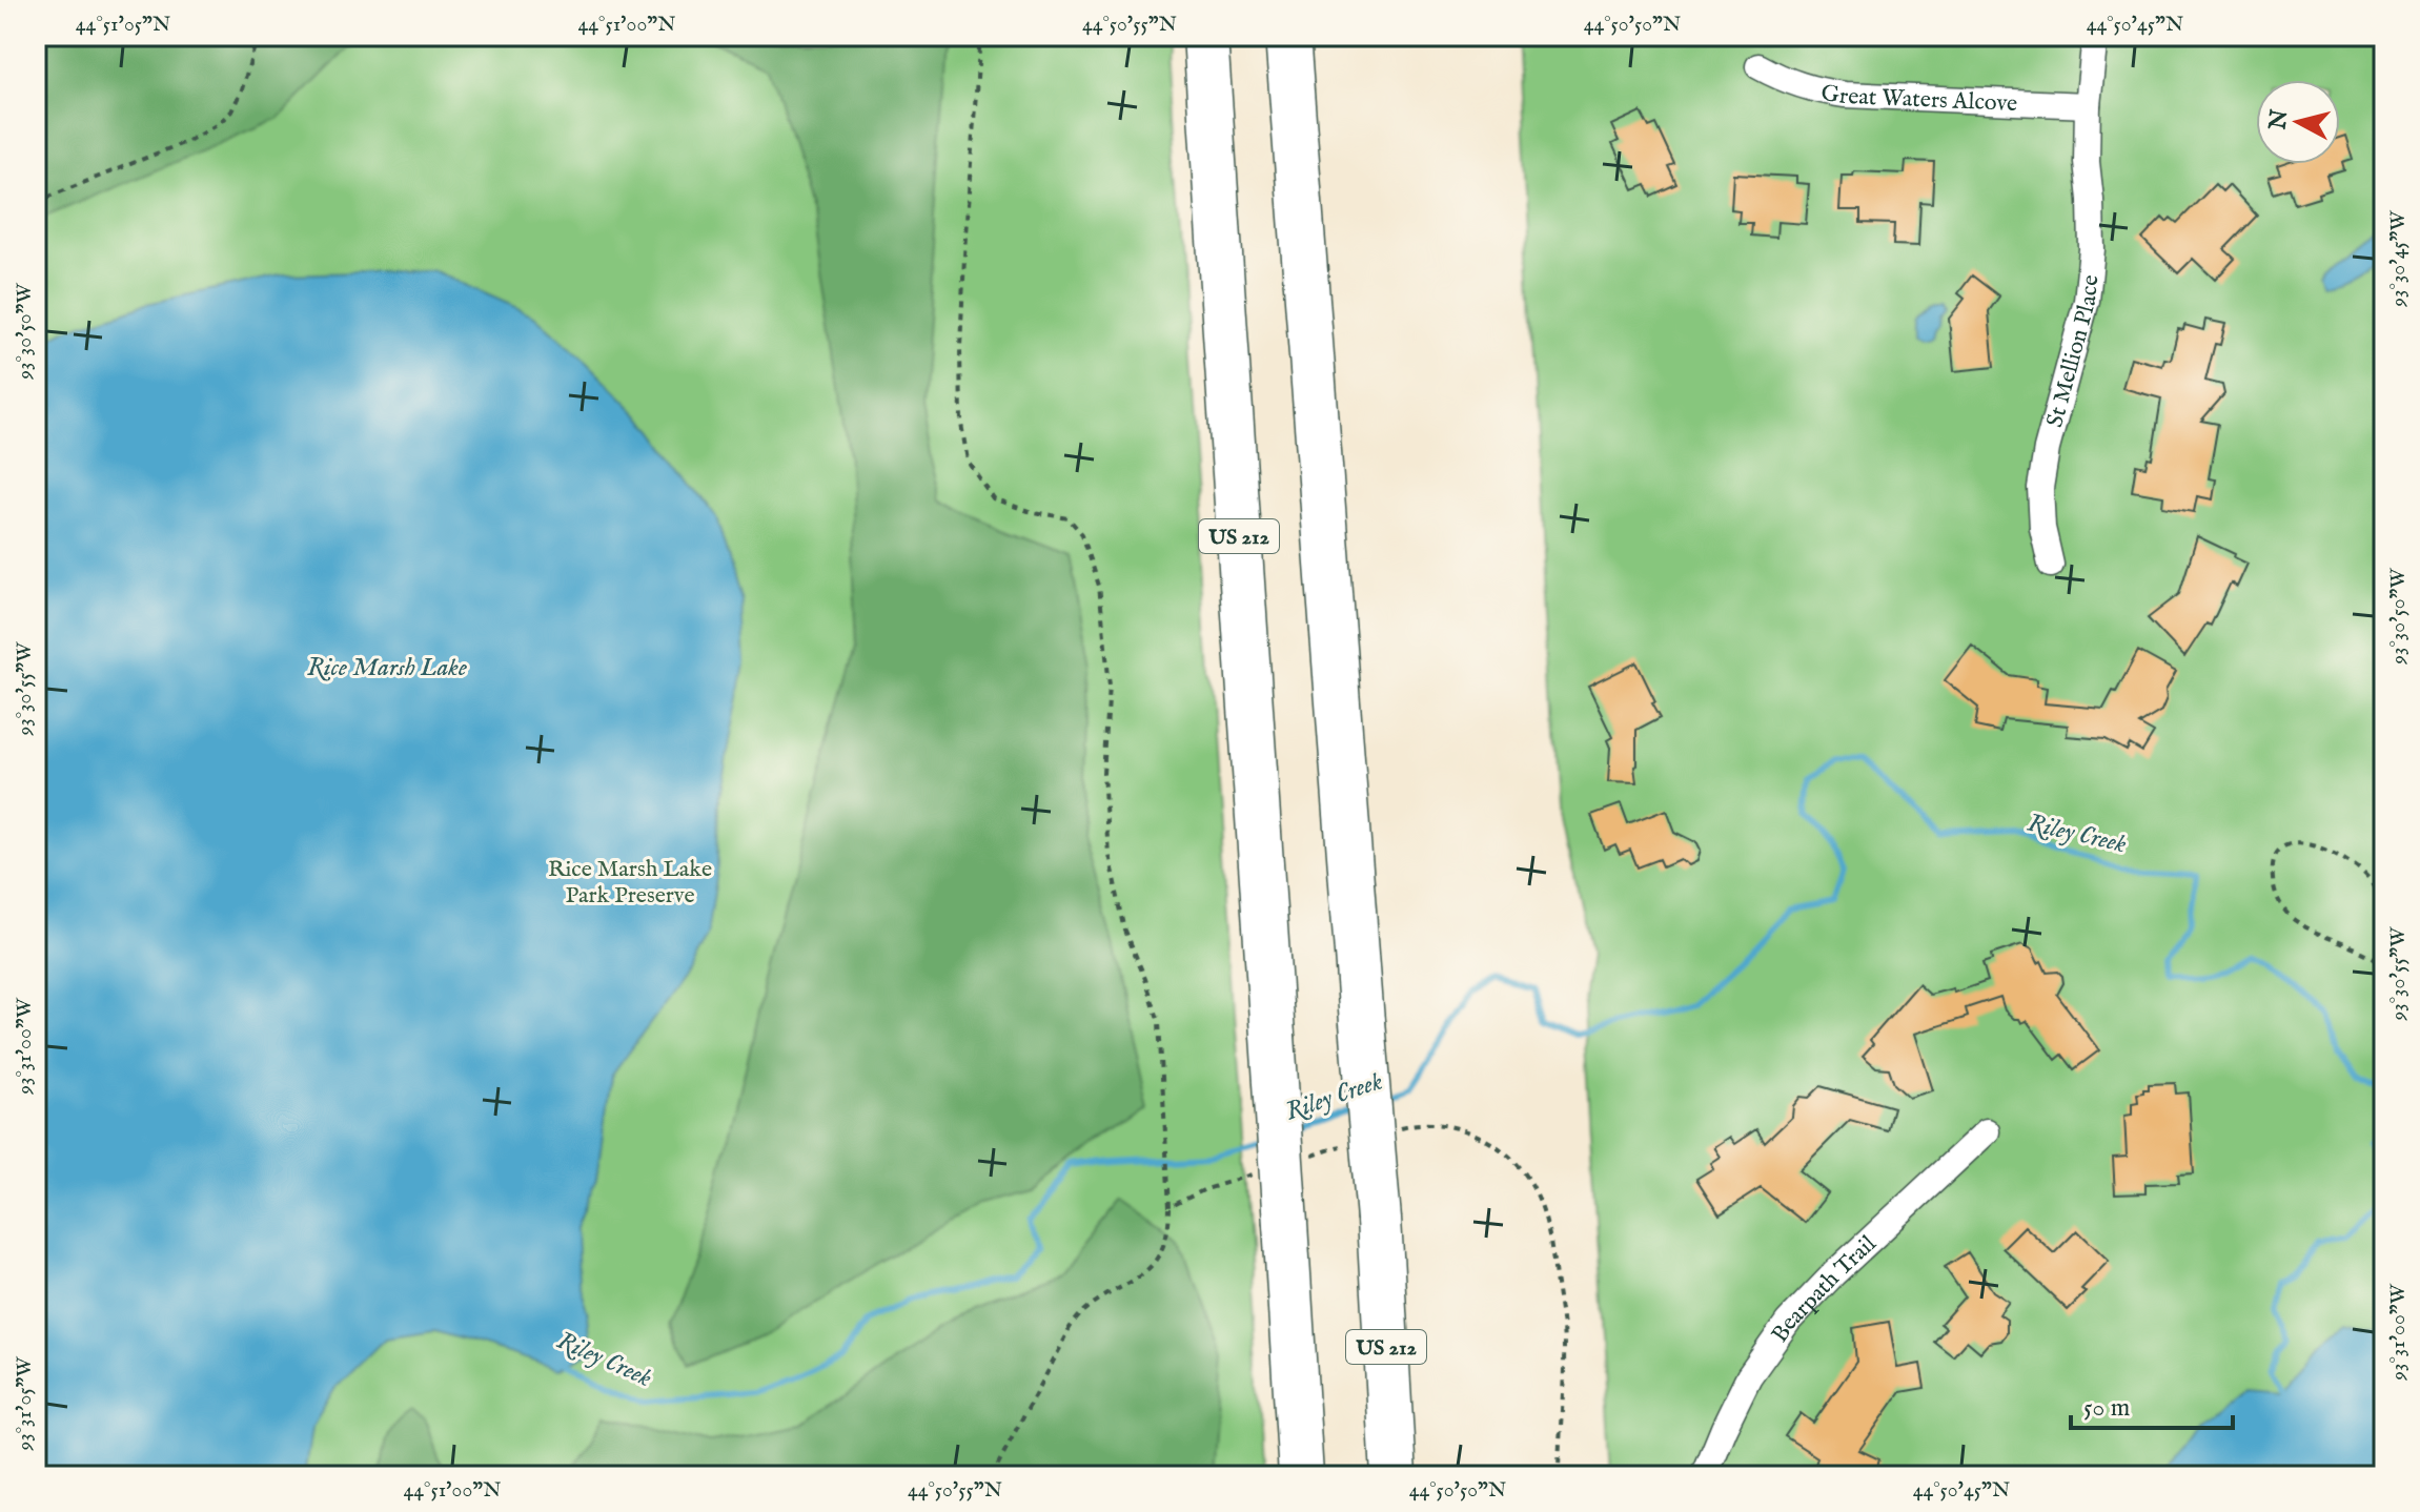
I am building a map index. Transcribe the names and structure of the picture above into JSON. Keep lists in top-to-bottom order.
{
  "streets": {
    "highway": ["US 212"],
    "street": ["Great Waters Alcove", "St Mellion Place", "Bearpath Trail"]
  },
  "crossings": [
    ["Great Waters Alcove", "St Mellion Place"]
  ],
  "water": ["Rice Marsh Lake", "Riley Creek"],
  "parks": ["Rice Marsh Lake Park Preserve"],
  "scale_bar": "50 m",
  "north": "left",
  "coordinates": [
    "44°51'05\"N",
    "44°51'00\"N",
    "44°50'55\"N",
    "44°50'50\"N",
    "44°50'45\"N",
    "93°30'45\"W",
    "93°30'50\"W",
    "93°30'55\"W",
    "93°31'00\"W",
    "93°31'05\"W"
  ]
}
